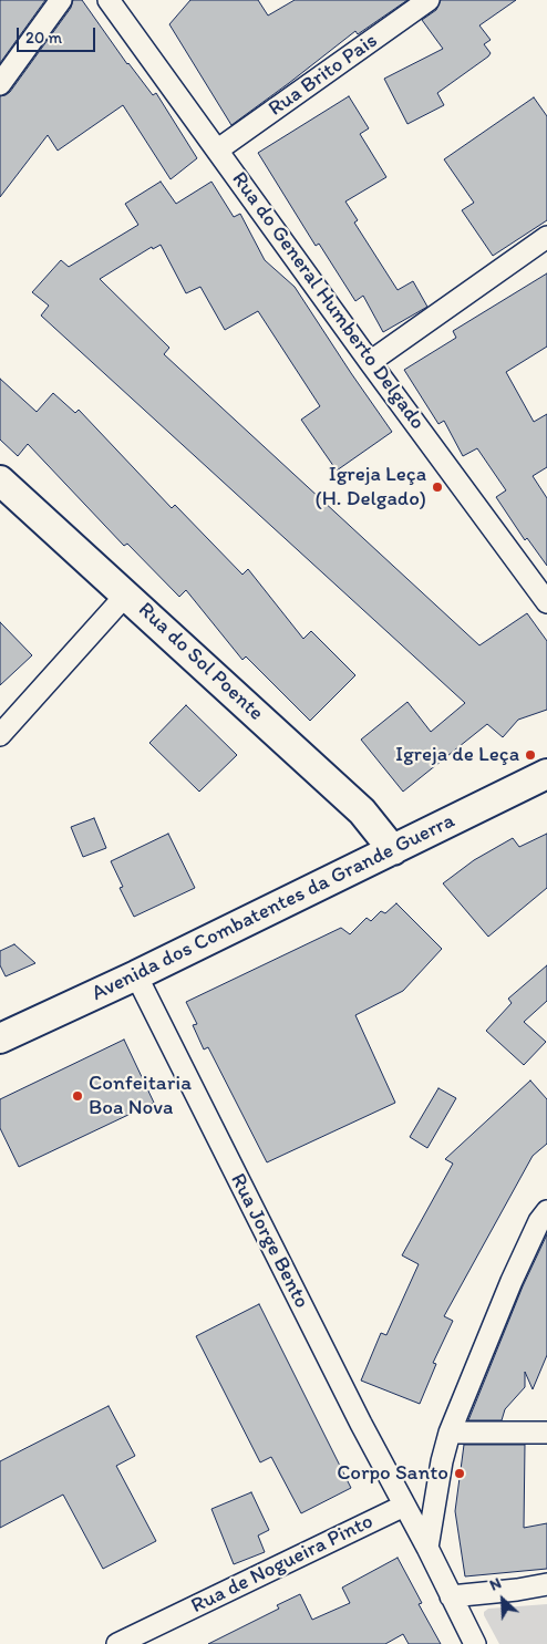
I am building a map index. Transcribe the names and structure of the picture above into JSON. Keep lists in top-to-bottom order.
{
  "streets": {
    "main road": ["Rua do Sol Poente", "Avenida dos Combatentes da Grande Guerra"],
    "street": [
      "Rua Brito Pais",
      "Rua do General Humberto Delgado",
      "Rua Jorge Bento",
      "Rua de Nogueira Pinto"
    ]
  },
  "crossings": [
    ["Rua Brito Pais", "Rua do General Humberto Delgado"],
    ["Rua do Sol Poente", "Avenida dos Combatentes da Grande Guerra"],
    ["Avenida dos Combatentes da Grande Guerra", "Rua Jorge Bento"],
    ["Rua Jorge Bento", "Rua de Nogueira Pinto"]
  ],
  "places": [
    "Igreja Leça (H. Delgado)",
    "Igreja de Leça",
    "Confeitaria Boa Nova",
    "Corpo Santo"
  ],
  "scale_bar": "20 m",
  "north": "top left"
}
